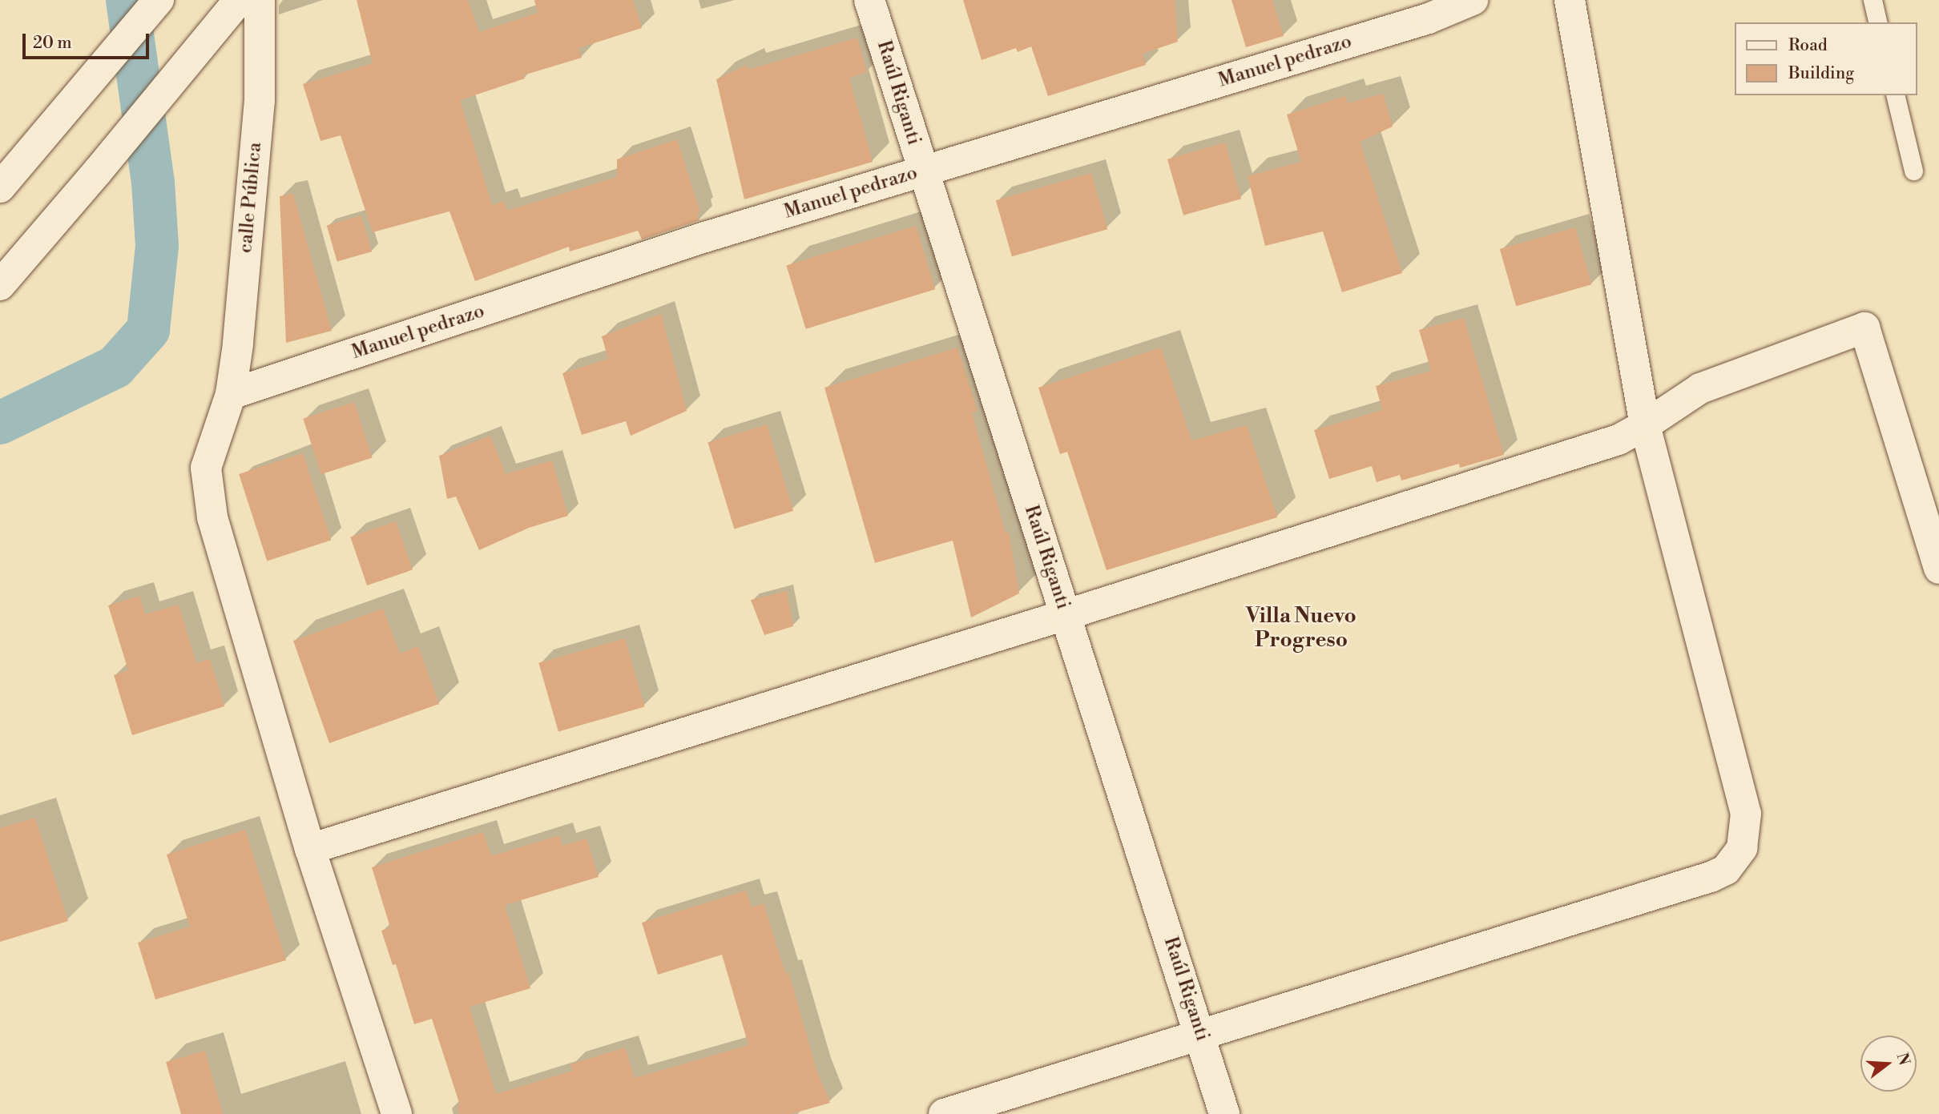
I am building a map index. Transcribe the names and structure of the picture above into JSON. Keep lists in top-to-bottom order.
{
  "streets": {
    "street": ["Manuel pedrazo", "Raúl Riganti", "calle Pública"]
  },
  "crossings": [
    ["Manuel pedrazo", "Raúl Riganti"],
    ["Manuel pedrazo", "calle Pública"]
  ],
  "districts": ["Villa Nuevo Progreso"],
  "legend": ["Road", "Building"],
  "scale_bar": "20 m",
  "north": "right"
}
